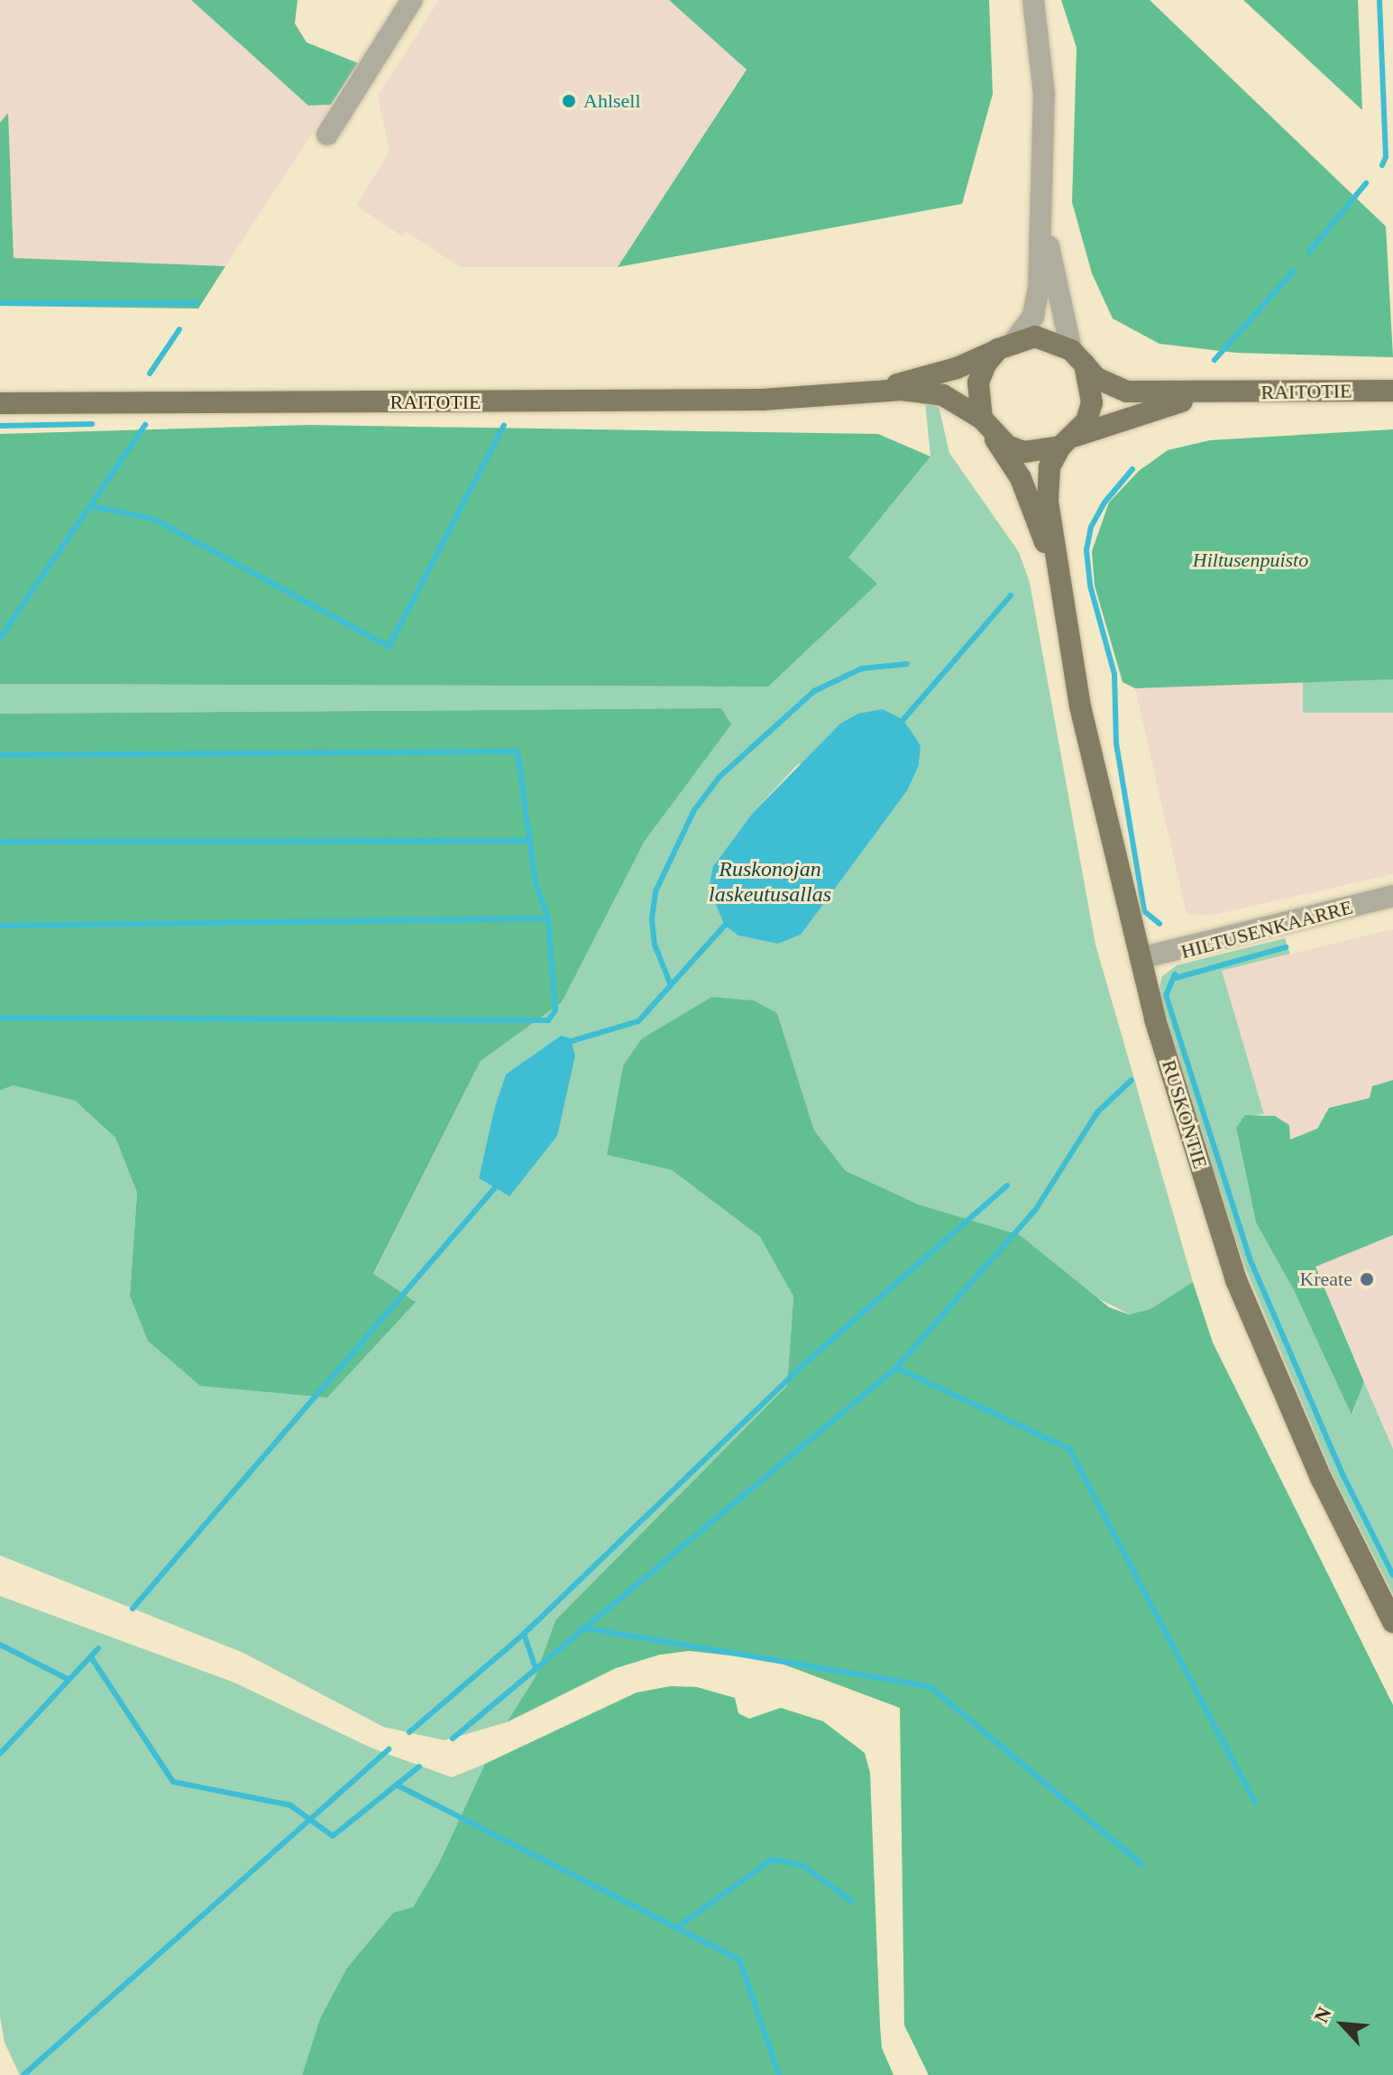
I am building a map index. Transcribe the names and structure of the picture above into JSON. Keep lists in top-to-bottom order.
{
  "streets": {
    "main road": ["RAITOTIE", "RUSKONTIE"],
    "street": ["HILTUSENKAARRE"]
  },
  "crossings": [
    ["RAITOTIE", "RUSKONTIE"],
    ["HILTUSENKAARRE", "RUSKONTIE"]
  ],
  "water": ["Ruskonojan laskeutusallas"],
  "parks": ["Hiltusenpuisto"],
  "places": ["Ahlsell", "Kreate"],
  "north": "top left"
}
